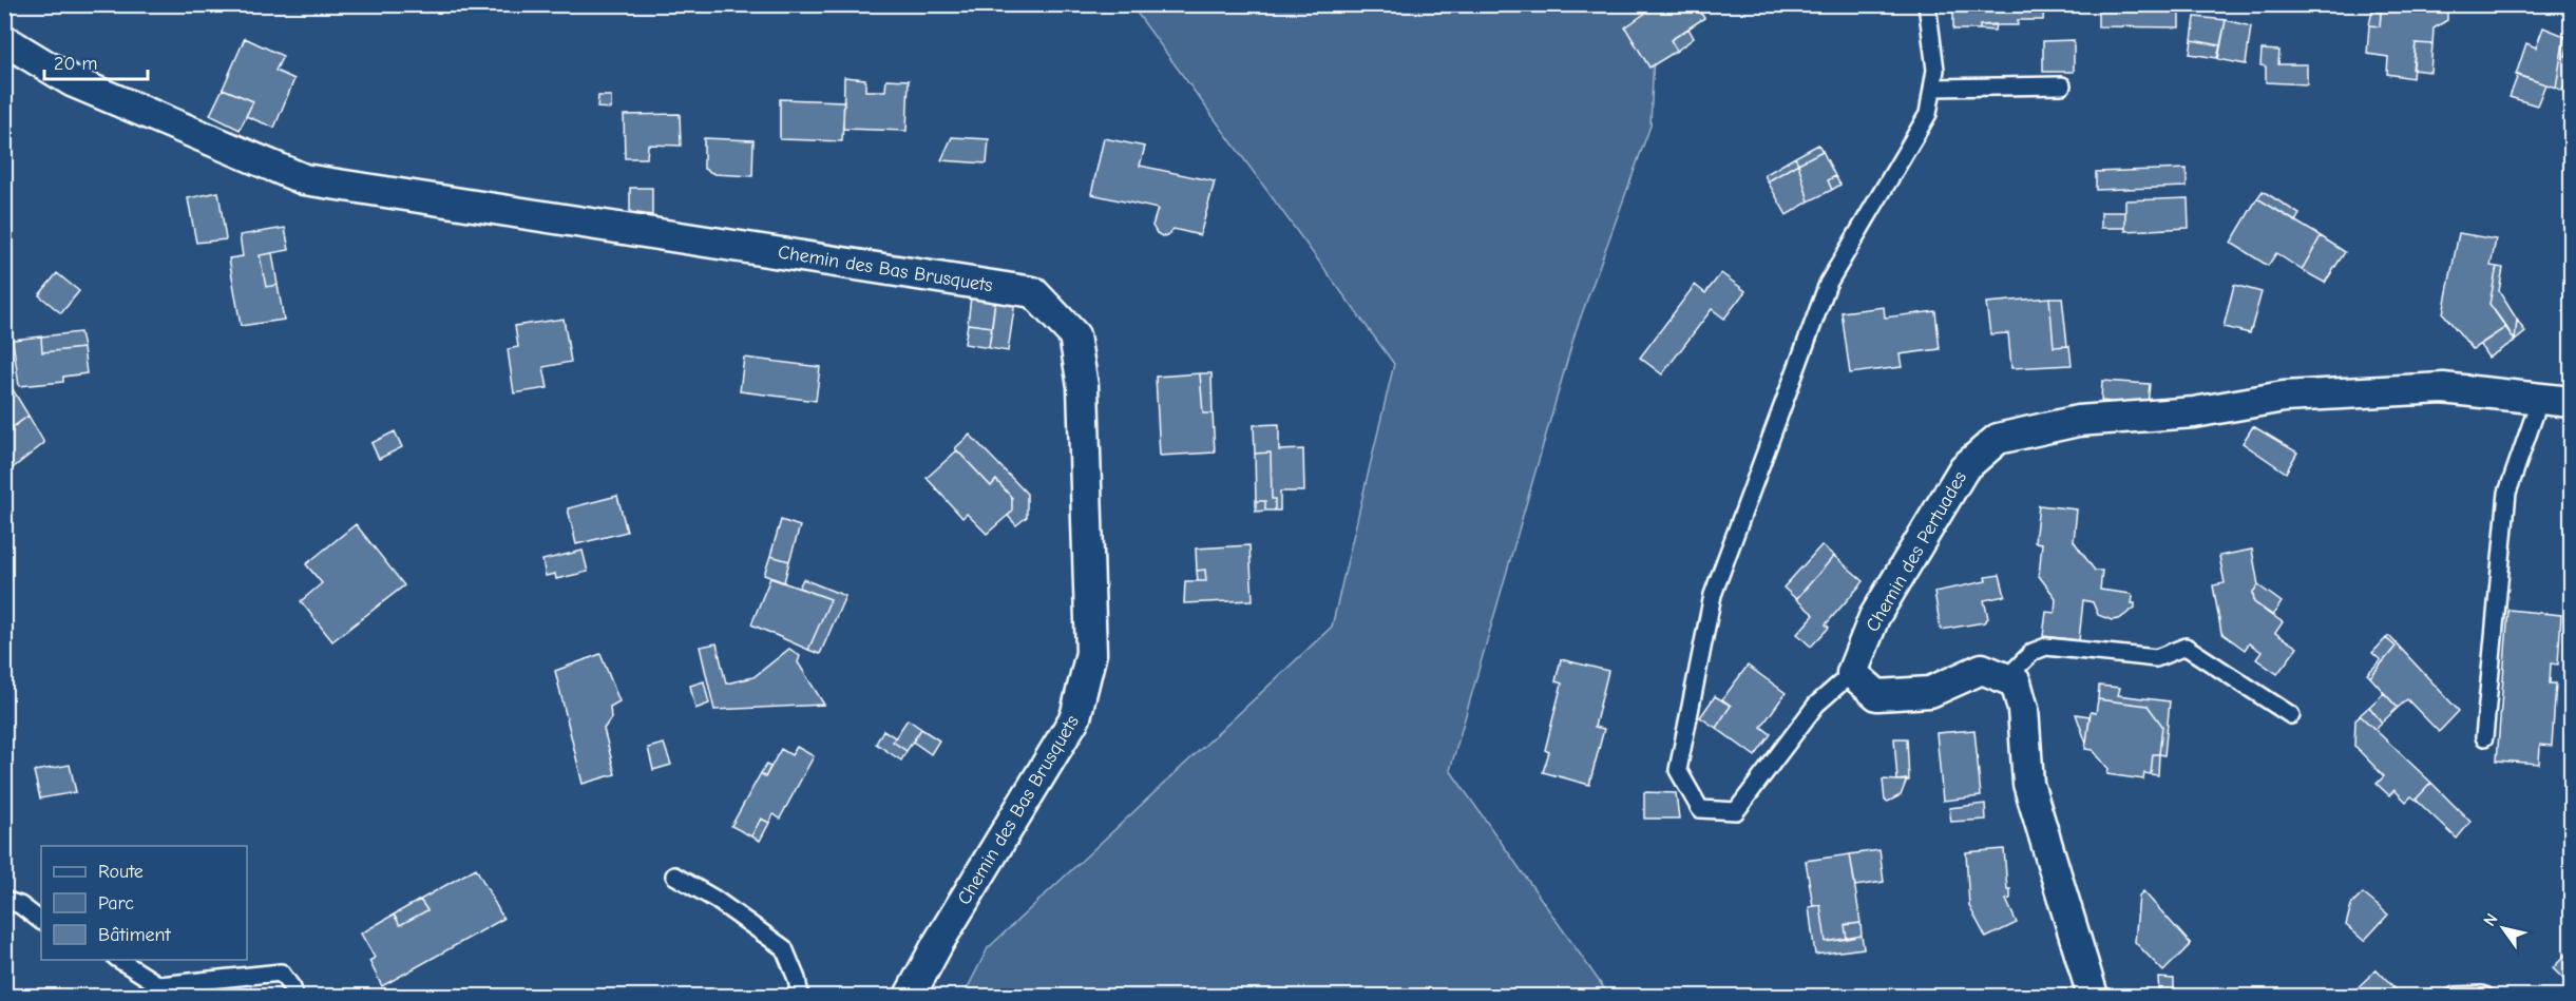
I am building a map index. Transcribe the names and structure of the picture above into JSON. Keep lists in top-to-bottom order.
{
  "streets": {
    "street": ["Chemin des Bas Brusquets", "Chemin des Pertuades"]
  },
  "legend": ["Route", "Parc", "Bâtiment"],
  "scale_bar": "20 m",
  "north": "top left"
}
